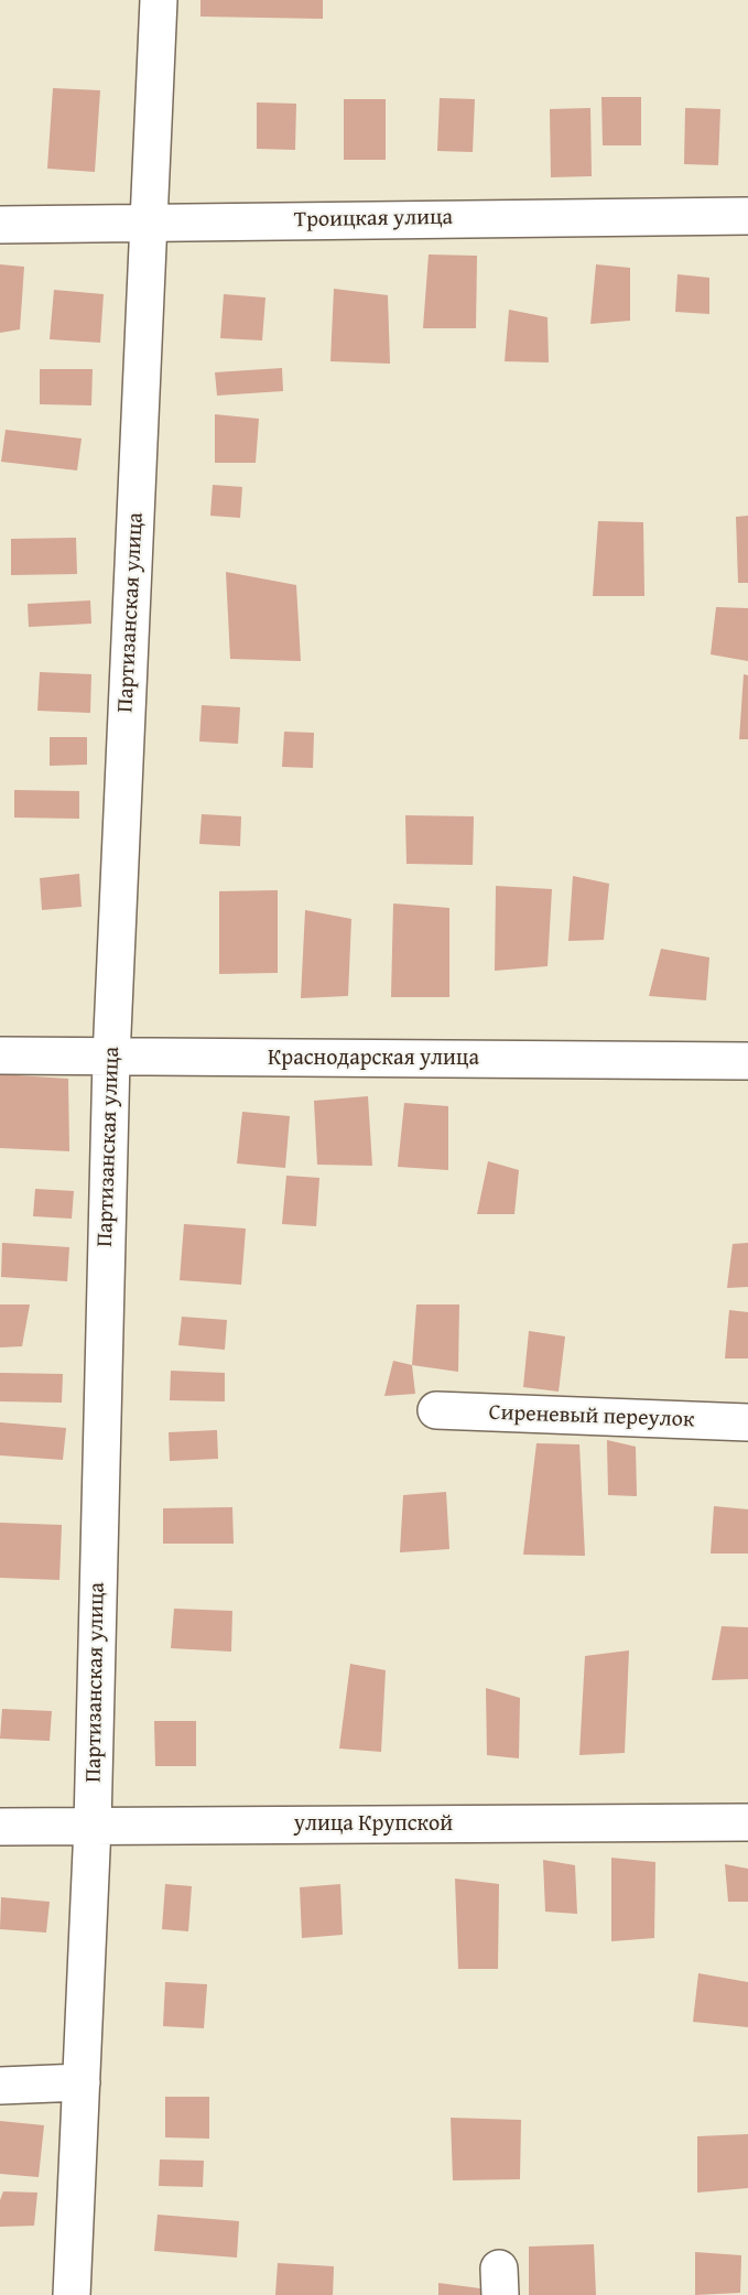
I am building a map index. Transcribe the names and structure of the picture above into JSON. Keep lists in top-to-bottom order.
{
  "streets": {
    "street": [
      "Троицкая улица",
      "Партизанская улица",
      "Краснодарская улица",
      "Сиреневый переулок",
      "улица Крупской"
    ]
  },
  "crossings": [
    ["Троицкая улица", "Партизанская улица"],
    ["Партизанская улица", "Краснодарская улица"],
    ["Партизанская улица", "улица Крупской"]
  ]
}
